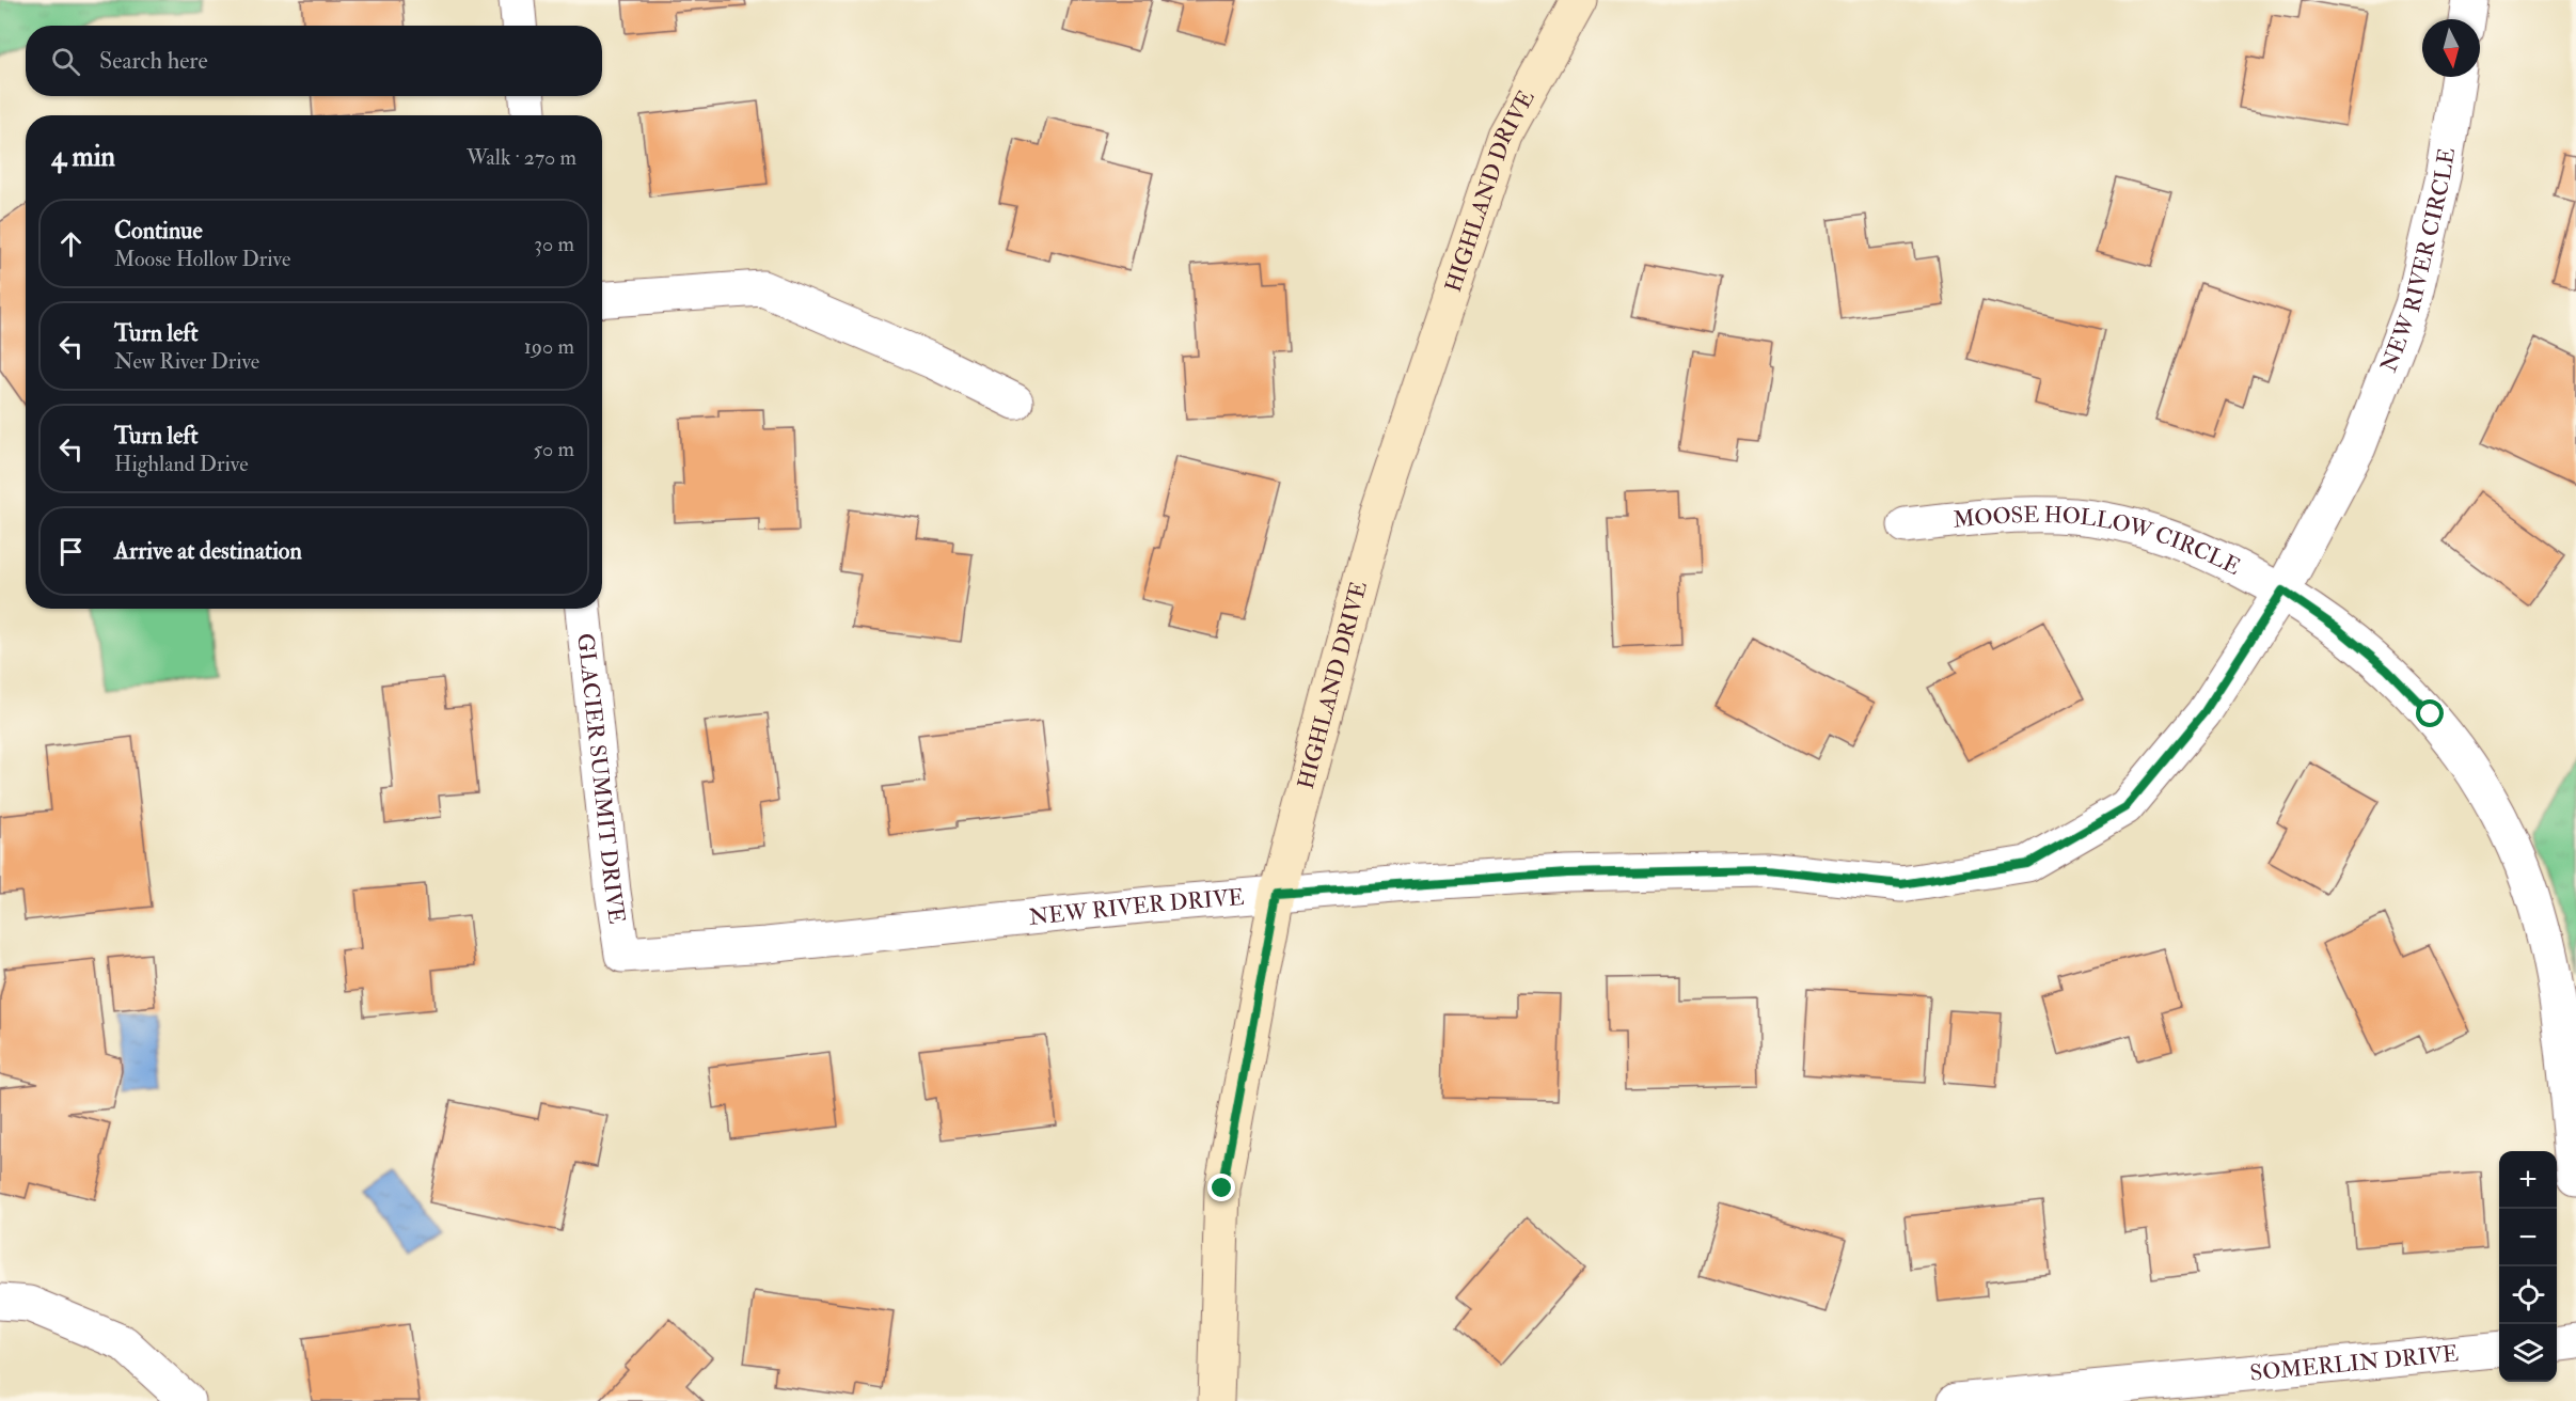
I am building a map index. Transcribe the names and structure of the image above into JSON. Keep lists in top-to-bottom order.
{
  "streets": {
    "street": [
      "HIGHLAND DRIVE",
      "NEW RIVER CIRCLE",
      "MOOSE HOLLOW CIRCLE",
      "GLACIER SUMMIT DRIVE",
      "NEW RIVER DRIVE",
      "SOMERLIN DRIVE"
    ]
  },
  "crossings": [
    ["HIGHLAND DRIVE", "NEW RIVER DRIVE"],
    ["NEW RIVER CIRCLE", "NEW RIVER DRIVE"],
    ["MOOSE HOLLOW CIRCLE", "NEW RIVER DRIVE"],
    ["GLACIER SUMMIT DRIVE", "NEW RIVER DRIVE"]
  ],
  "north": "bottom",
  "page": {
    "search": "Search here",
    "heading": ["4 min", "Walk · 270 m"],
    "list": [
      ["Continue", "Moose Hollow Drive", "30 m"],
      ["Turn left", "New River Drive", "190 m"],
      ["Turn left", "Highland Drive", "50 m"],
      "Arrive at destination"
    ],
    "map_buttons": ["+", "−"]
  }
}
